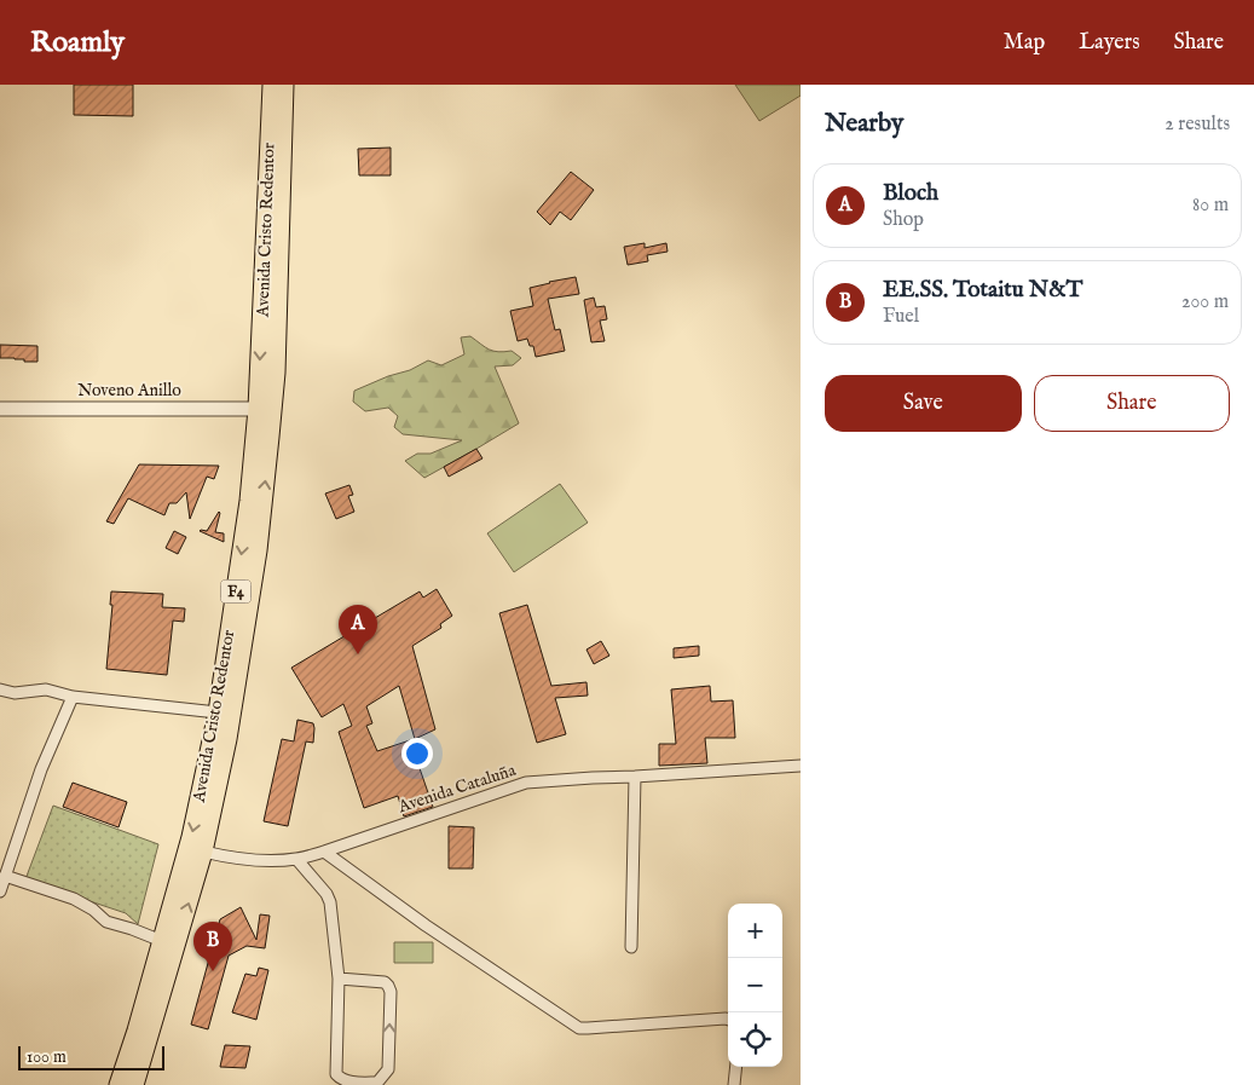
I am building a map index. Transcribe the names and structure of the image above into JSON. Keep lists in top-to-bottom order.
{
  "streets": {
    "highway": ["Avenida Cristo Redentor", "F4"],
    "street": ["Noveno Anillo", "Avenida Cataluña"]
  },
  "crossings": [
    ["Avenida Cristo Redentor", "Noveno Anillo"],
    ["Avenida Cristo Redentor", "Avenida Cataluña"]
  ],
  "scale_bar": "100 m",
  "page": {
    "header": "Roamly",
    "nav": ["Map", "Layers", "Share"],
    "heading": ["Nearby", "2 results"],
    "list": [
      {
        "mark": "A",
        "name": "Bloch",
        "note": "Shop",
        "value": "80 m"
      },
      {
        "mark": "B",
        "name": "EE.SS. Totaitu N&T",
        "note": "Fuel",
        "value": "200 m"
      }
    ],
    "buttons": ["Save", "Share"],
    "pins": ["A", "B"],
    "map_buttons": ["+", "−"],
    "scale": "100 m"
  }
}
